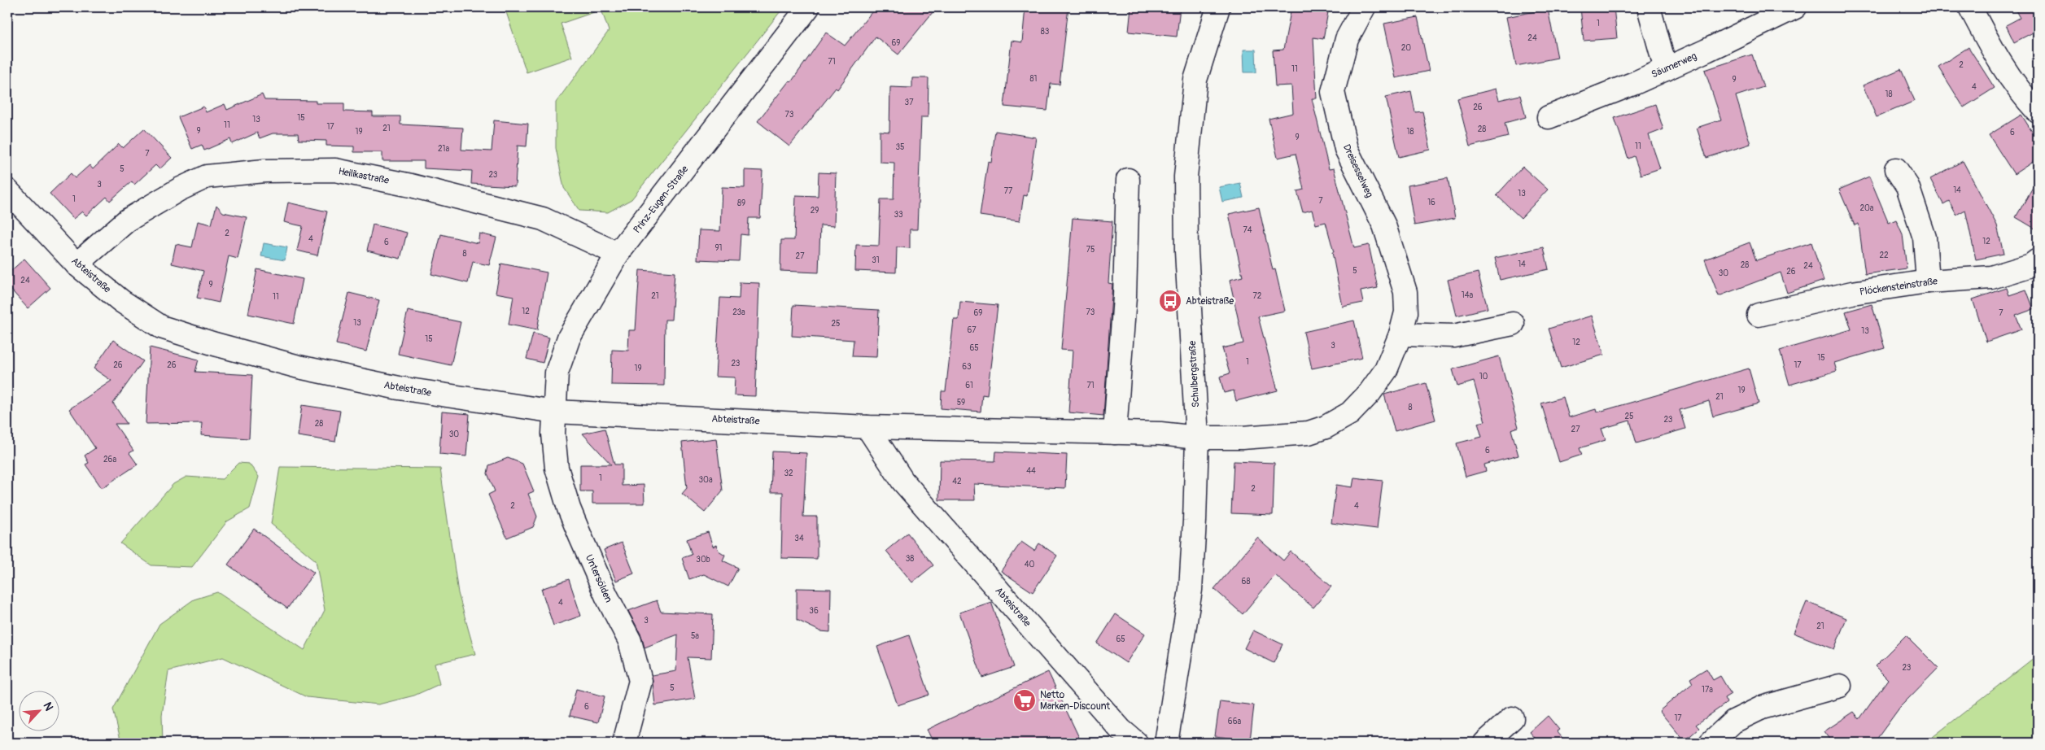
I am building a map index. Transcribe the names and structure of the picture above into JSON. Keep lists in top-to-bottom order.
{
  "streets": {
    "street": [
      "Säumerweg",
      "Dreisesselweg",
      "Heilikastraße",
      "Prinz-Eugen-Straße",
      "Abteistraße",
      "Plöckensteinstraße",
      "Schulbergstraße",
      "Untersölden"
    ]
  },
  "crossings": [
    ["Dreisesselweg", "Abteistraße"],
    ["Dreisesselweg", "Schulbergstraße"],
    ["Heilikastraße", "Prinz-Eugen-Straße"],
    ["Heilikastraße", "Abteistraße"],
    ["Prinz-Eugen-Straße", "Abteistraße"],
    ["Prinz-Eugen-Straße", "Untersölden"],
    ["Abteistraße", "Schulbergstraße"],
    ["Abteistraße", "Untersölden"]
  ],
  "places": {
    "bus stop": ["Abteistraße"],
    "supermarket": ["Netto Marken-Discount"]
  },
  "house_numbers": [
    "1",
    "83",
    "24",
    "69",
    "20",
    "71",
    "2",
    "11",
    "81",
    "9",
    "4",
    "18",
    "37",
    "26",
    "73",
    "15",
    "13",
    "11",
    "17",
    "21",
    "28",
    "9",
    "19",
    "18",
    "6",
    "9",
    "11",
    "35",
    "21a",
    "7",
    "5",
    "23",
    "3",
    "14",
    "77",
    "13",
    "1",
    "7",
    "16",
    "89",
    "20a",
    "29",
    "33",
    "74",
    "2",
    "4",
    "12",
    "6",
    "91",
    "75",
    "8",
    "22",
    "27",
    "31",
    "14",
    "28",
    "24",
    "5",
    "26",
    "30",
    "24",
    "9",
    "14a",
    "21",
    "72",
    "11",
    "12",
    "23a",
    "73",
    "69",
    "7",
    "13",
    "25",
    "67",
    "13",
    "15",
    "12",
    "3",
    "65",
    "15",
    "1",
    "23",
    "26",
    "26",
    "17",
    "63",
    "19",
    "10",
    "61",
    "71",
    "19",
    "21",
    "59",
    "8",
    "25",
    "23",
    "28",
    "27",
    "30",
    "6",
    "26a",
    "44",
    "32",
    "1",
    "30a",
    "42",
    "2",
    "2",
    "4",
    "34",
    "38",
    "30b",
    "40",
    "68",
    "4",
    "36",
    "3",
    "21",
    "5a",
    "65",
    "23",
    "5",
    "17a",
    "6",
    "17",
    "66a"
  ],
  "north": "top right"
}
